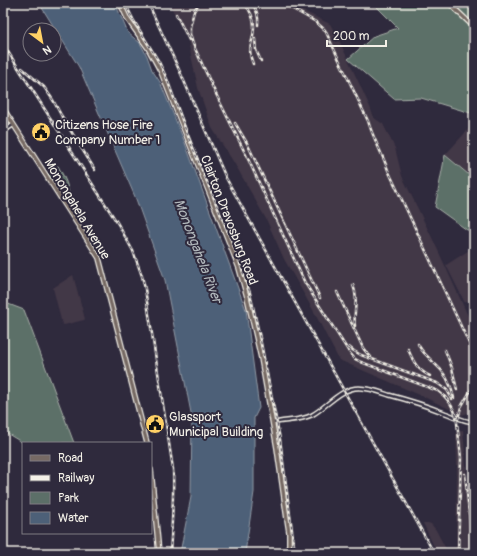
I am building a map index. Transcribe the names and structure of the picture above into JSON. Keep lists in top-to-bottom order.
{
  "streets": {
    "main road": ["Monongahela Avenue", "Clairton Dravosburg Road"]
  },
  "water": ["Monongahela River"],
  "places": {
    "public building": ["Citizens Hose Fire Company Number 1", "Glassport Municipal Building"]
  },
  "legend": [
    "Road",
    "Railway",
    "Park",
    "Water"
  ],
  "scale_bar": "200 m",
  "north": "bottom right"
}
